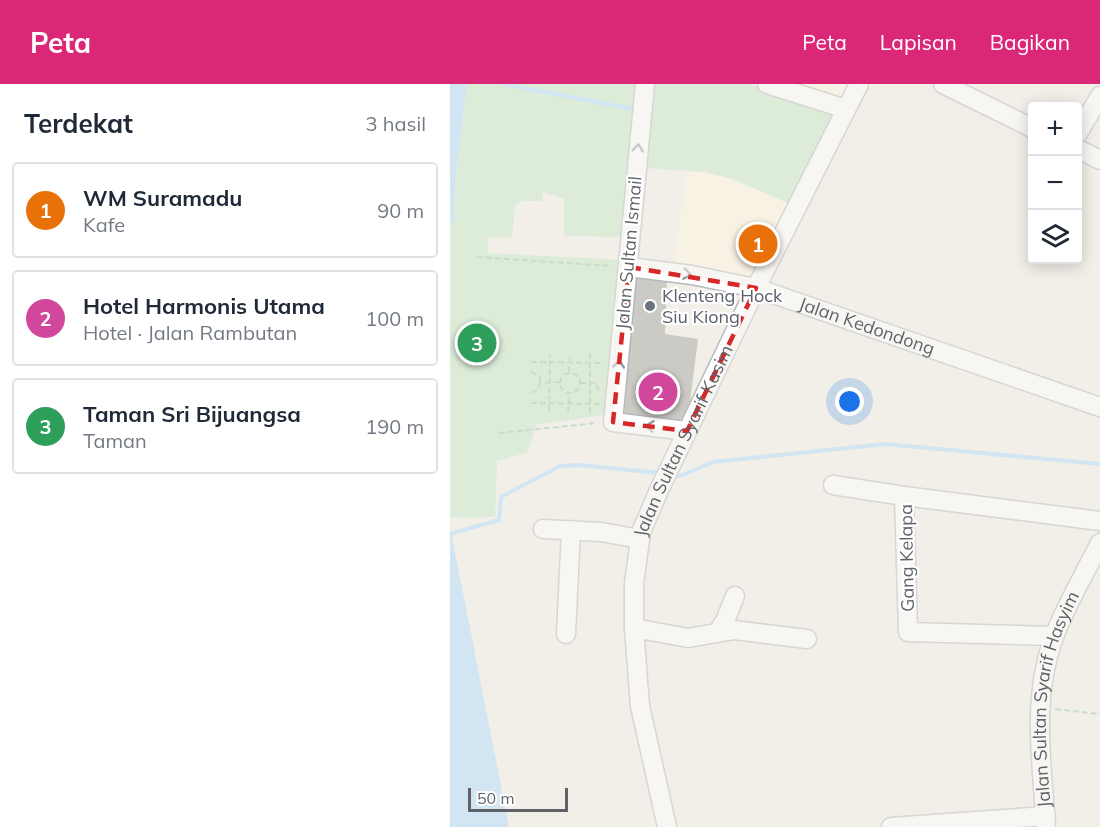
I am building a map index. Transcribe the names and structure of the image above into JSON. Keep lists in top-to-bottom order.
{
  "streets": {
    "street": [
      "Jalan Sultan Ismail",
      "Jalan Kedondong",
      "Jalan Sultan Syarif Kasim",
      "Gang Kelapa",
      "Jalan Sultan Syarif Hasyim"
    ]
  },
  "crossings": [
    ["Jalan Sultan Ismail", "Jalan Kedondong"],
    ["Jalan Kedondong", "Jalan Sultan Syarif Kasim"],
    ["Gang Kelapa", "Jalan Sultan Syarif Hasyim"]
  ],
  "one_way": ["Jalan Sultan Ismail"],
  "places": ["Klenteng Hock Siu Kiong"],
  "scale_bar": "50 m",
  "page": {
    "header": "Peta",
    "nav": ["Peta", "Lapisan", "Bagikan"],
    "heading": ["Terdekat", "3 hasil"],
    "map_buttons": ["+", "−"],
    "list": [
      {
        "mark": "1",
        "name": "WM Suramadu",
        "note": "Kafe",
        "value": "90 m"
      },
      {
        "mark": "2",
        "name": "Hotel Harmonis Utama",
        "note": "Hotel · Jalan Rambutan",
        "value": "100 m"
      },
      {
        "mark": "3",
        "name": "Taman Sri Bijuangsa",
        "note": "Taman",
        "value": "190 m"
      }
    ],
    "pins": ["1", "3", "2"],
    "scale": "50 m"
  }
}
